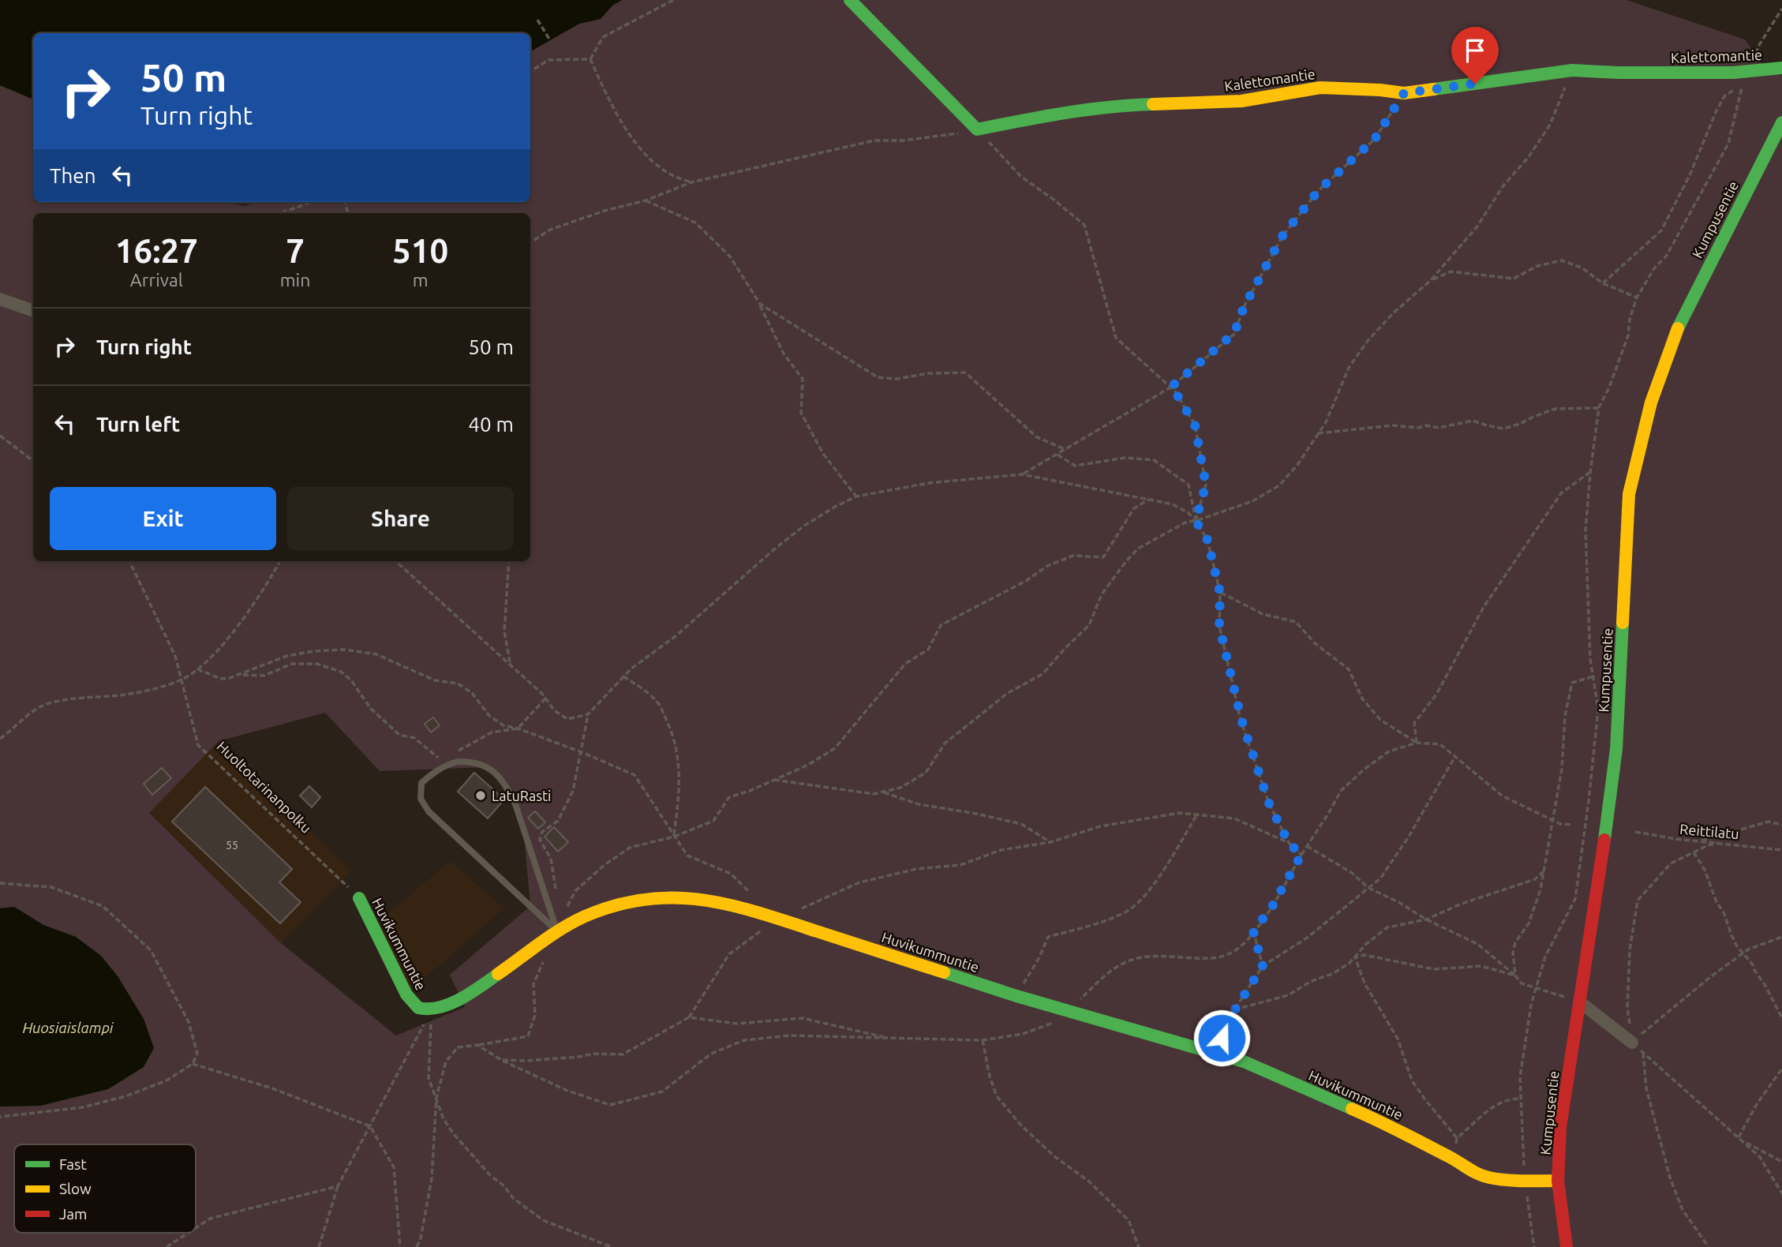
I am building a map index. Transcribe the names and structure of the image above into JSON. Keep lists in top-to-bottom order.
{
  "streets": {
    "street": ["Kalettomantie", "Kumpusentie", "Huvikummuntie"],
    "path": ["Huoltotarinanpolku", "Reittilatu"]
  },
  "crossings": [
    ["Kumpusentie", "Huvikummuntie"],
    ["Huoltotarinanpolku", "Huvikummuntie"]
  ],
  "water": ["Huosiaislampi"],
  "places": ["LatuRasti"],
  "house_numbers": ["55"],
  "legend": ["Fast", "Slow", "Jam"],
  "page": {
    "turn": ["50 m", "Turn right"],
    "then": "Then",
    "eta": [
      "16:27",
      "Arrival",
      "7",
      "min",
      "510",
      "m"
    ],
    "list": [
      {
        "name": "Turn right",
        "value": "50 m"
      },
      {
        "name": "Turn left",
        "value": "40 m"
      }
    ],
    "buttons": ["Exit", "Share"]
  }
}
